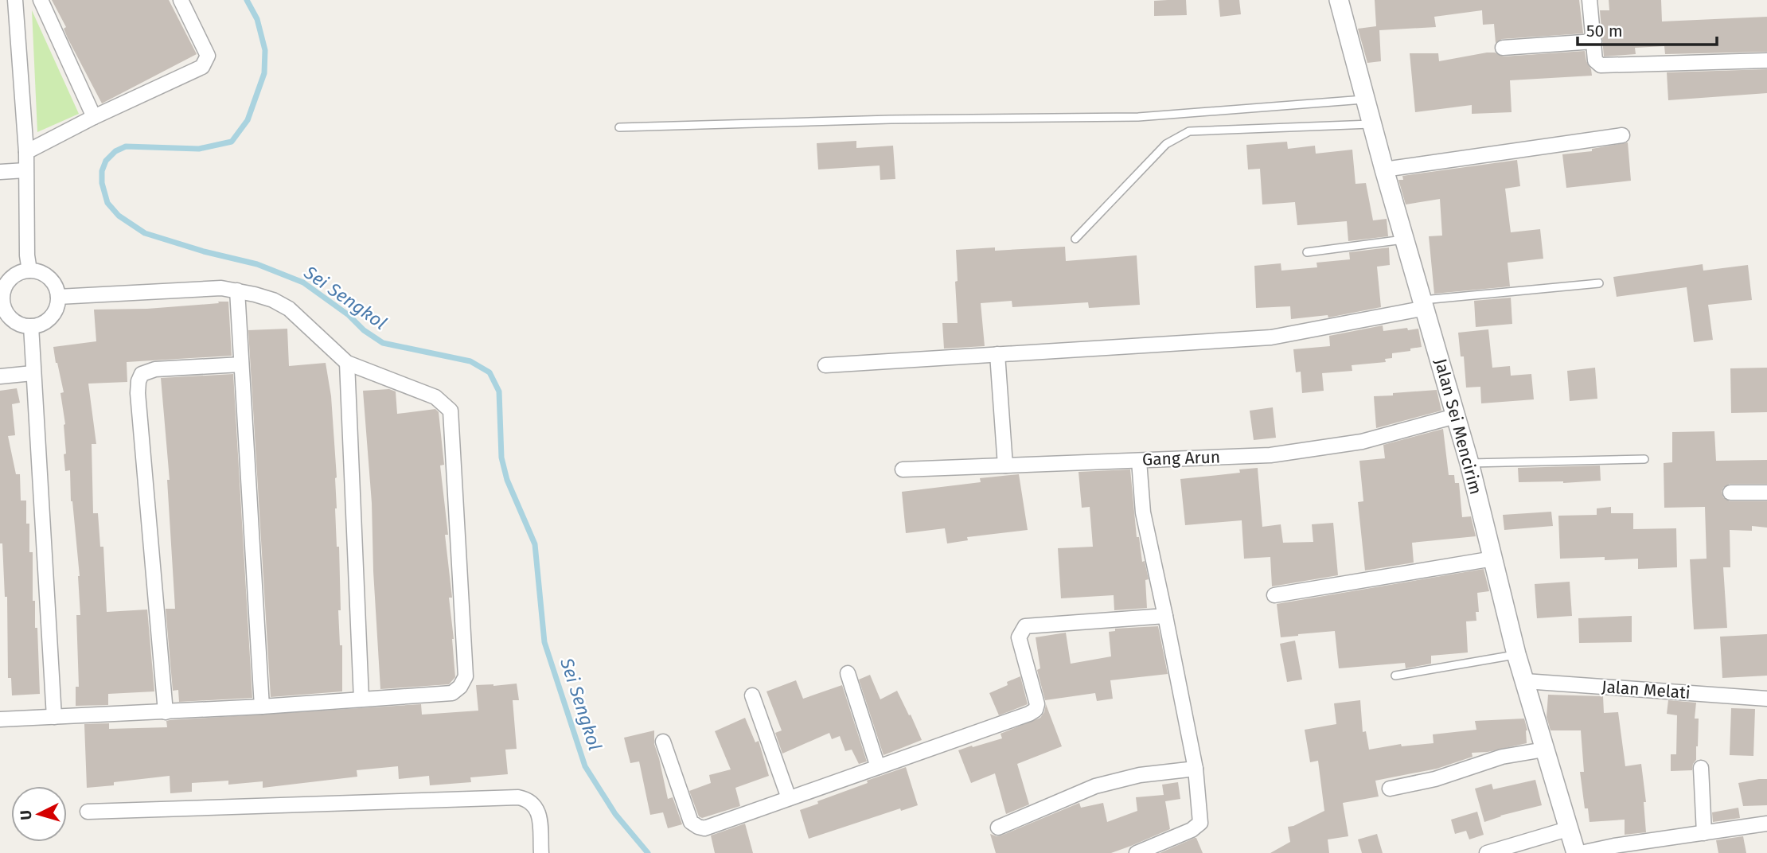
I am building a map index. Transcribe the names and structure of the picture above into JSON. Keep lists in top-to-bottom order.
{
  "streets": {
    "street": ["Jalan Sei Mencirim", "Gang Arun", "Jalan Melati"]
  },
  "crossings": [
    ["Jalan Sei Mencirim", "Gang Arun"],
    ["Jalan Sei Mencirim", "Jalan Melati"]
  ],
  "water": ["Sei Sengkol"],
  "scale_bar": "50 m",
  "north": "left"
}
